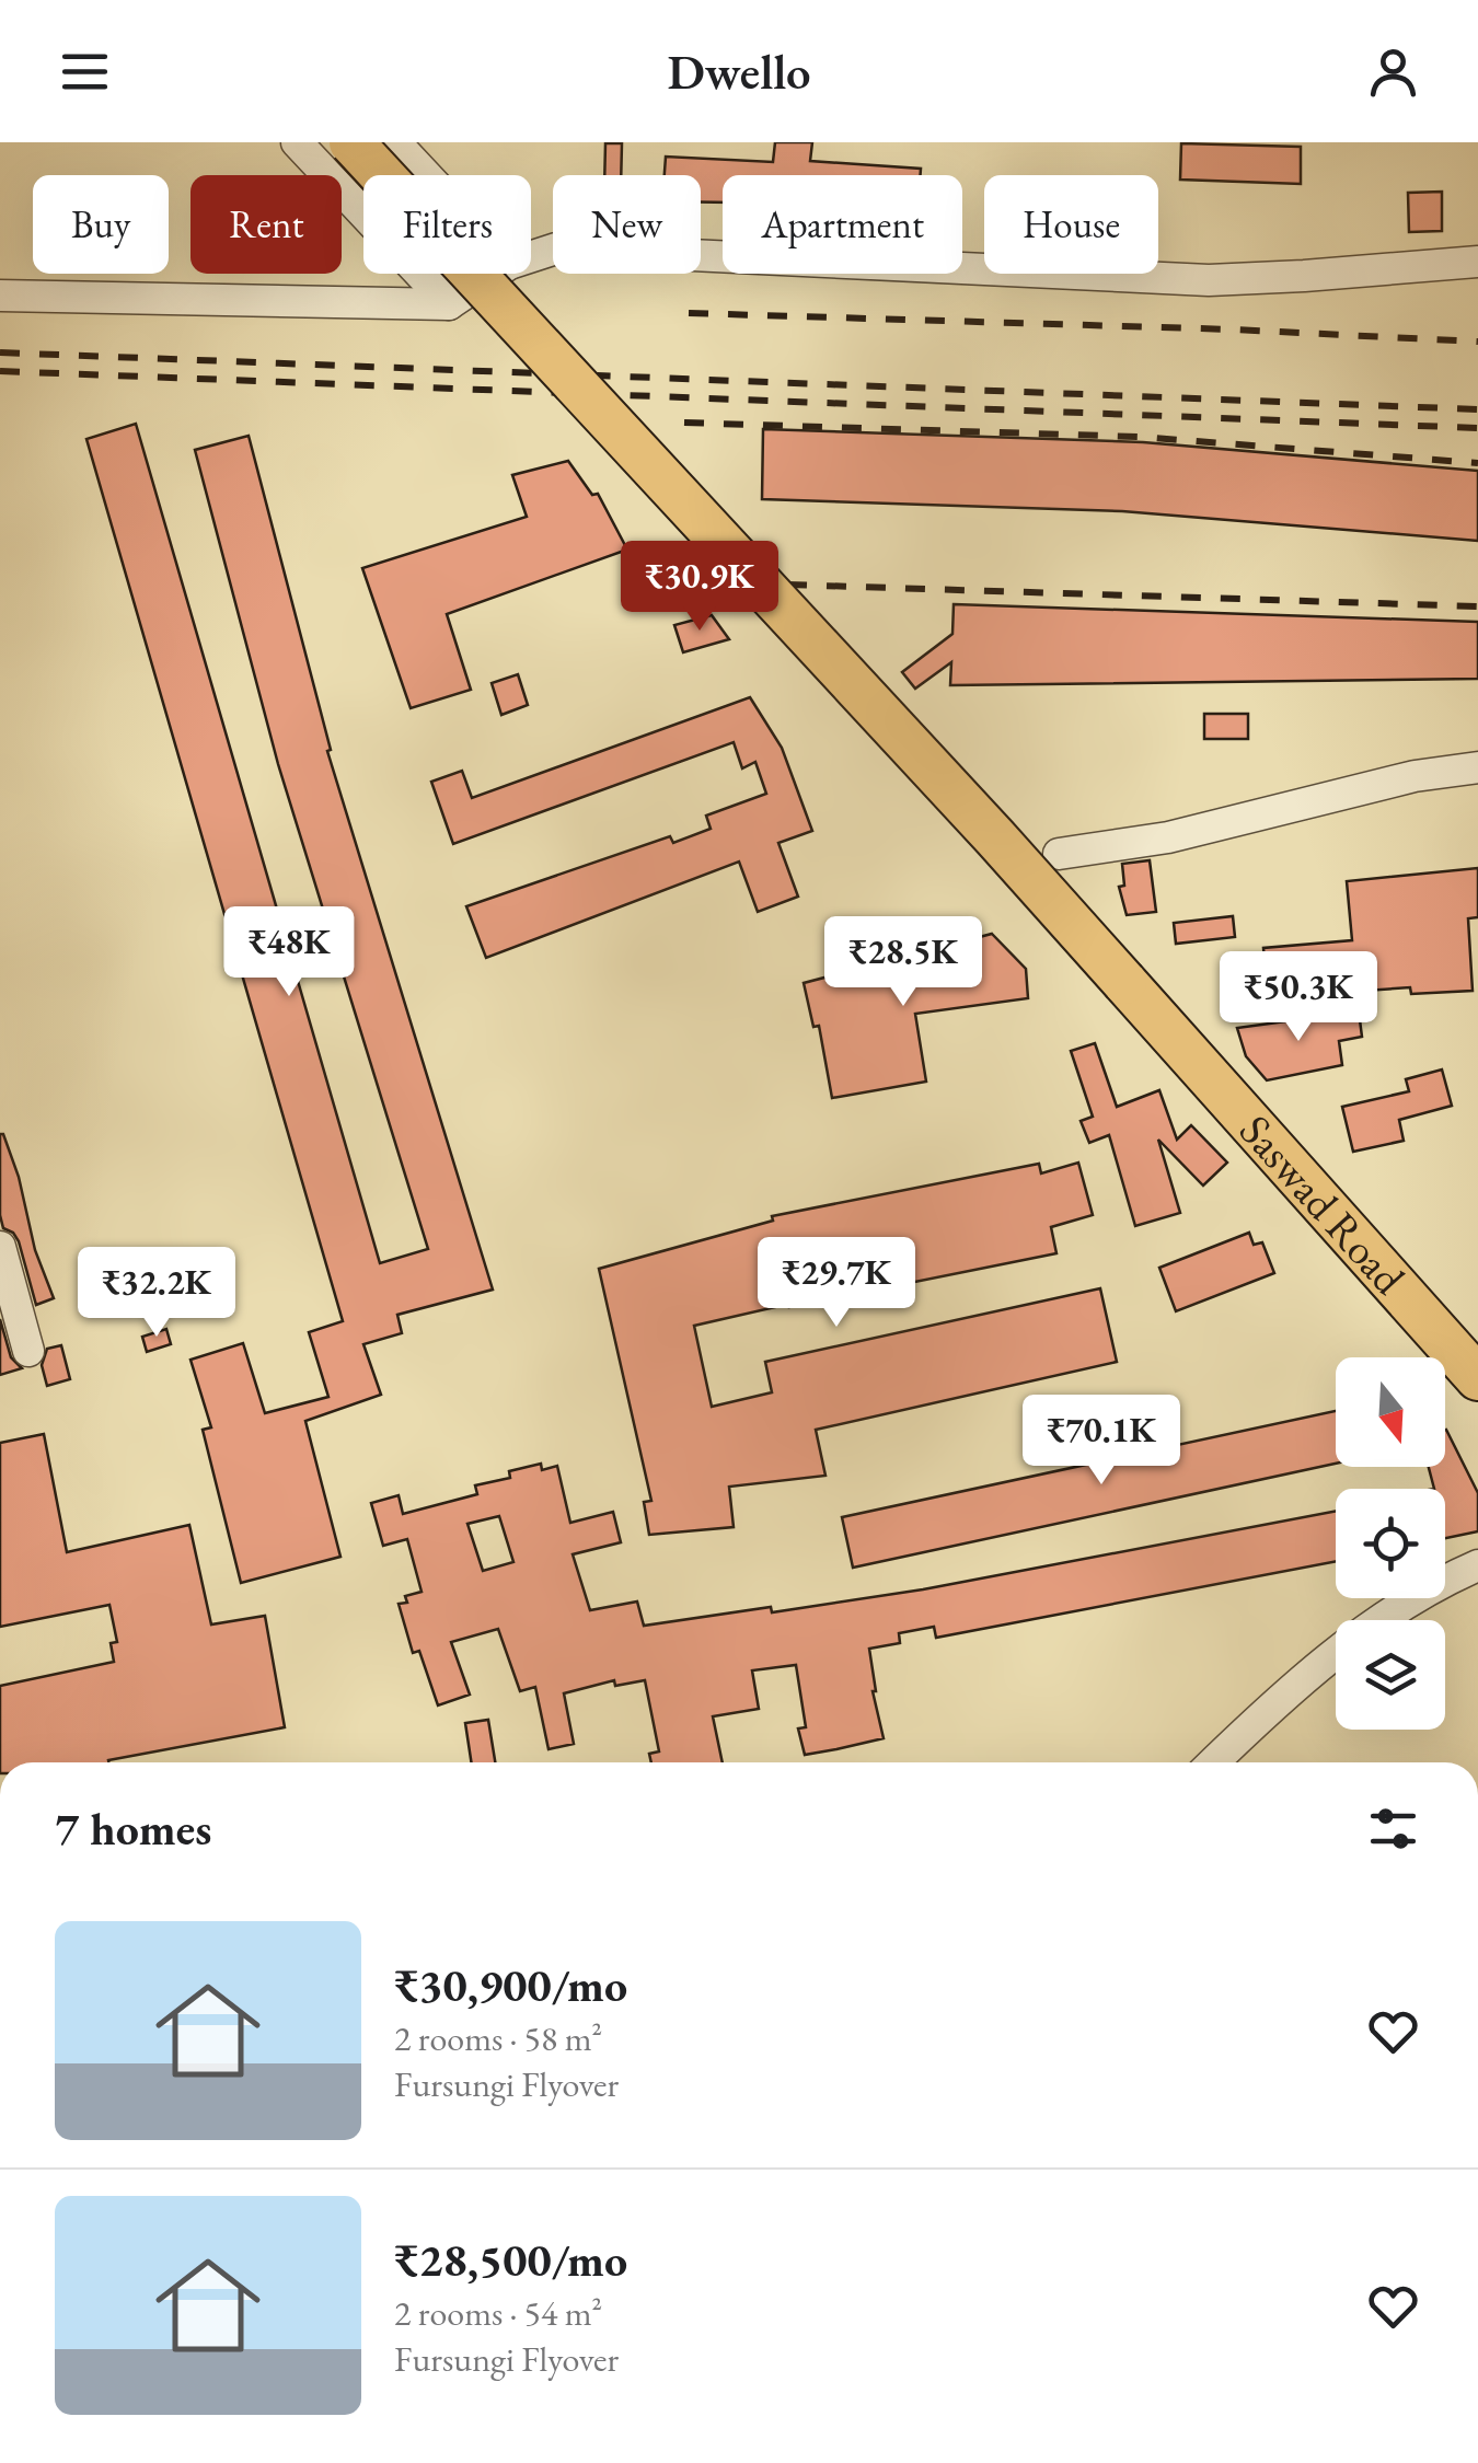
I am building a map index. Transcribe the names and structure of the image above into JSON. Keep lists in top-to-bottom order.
{
  "streets": {
    "highway": ["Saswad Road"]
  },
  "north": "bottom",
  "page": {
    "header": "Dwello",
    "chip": [
      "Buy",
      "Rent",
      "Filters",
      "New",
      "Apartment",
      "House"
    ],
    "price": [
      "₹30.9K",
      "₹48K",
      "₹28.5K",
      "₹50.3K",
      "₹29.7K",
      "₹32.2K",
      "₹70.1K"
    ],
    "heading": "7 homes",
    "list": [
      {
        "name": "₹30,900/mo",
        "note": "2 rooms · 58 m² · Fursungi Flyover"
      },
      {
        "name": "₹28,500/mo",
        "note": "2 rooms · 54 m² · Fursungi Flyover"
      }
    ]
  }
}
